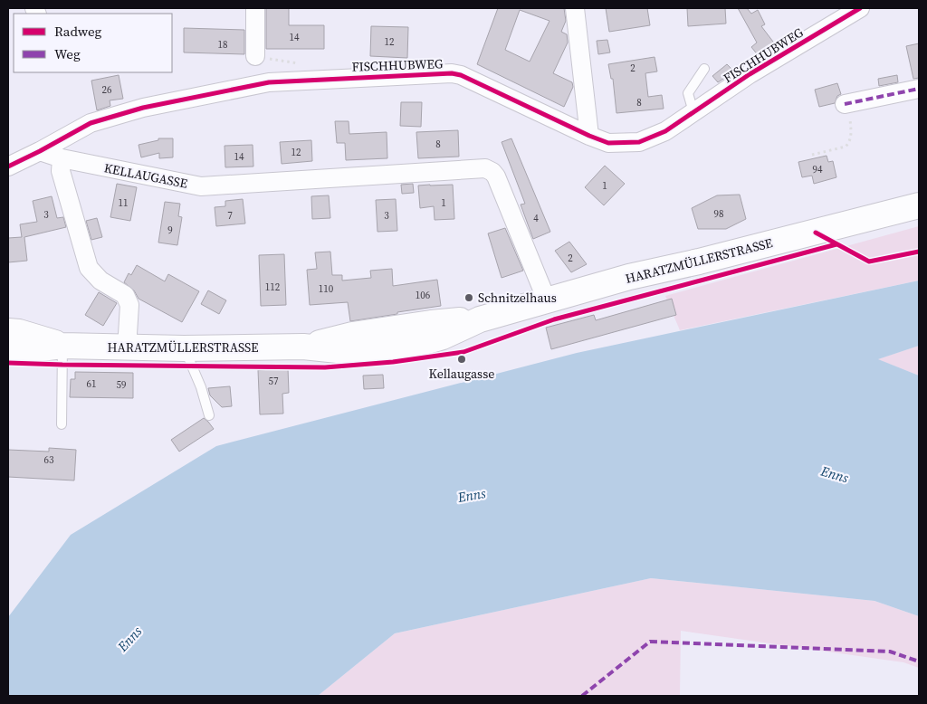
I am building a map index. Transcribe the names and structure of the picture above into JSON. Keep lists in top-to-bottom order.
{
  "streets": {
    "main road": ["HARATZMÜLLERSTRASSE"],
    "street": ["FISCHHUBWEG", "KELLAUGASSE"]
  },
  "crossings": [
    ["FISCHHUBWEG", "KELLAUGASSE"],
    ["KELLAUGASSE", "HARATZMÜLLERSTRASSE"]
  ],
  "water": ["Enns"],
  "places": ["Schnitzelhaus", "Kellaugasse"],
  "house_numbers": [
    "14",
    "12",
    "18",
    "2",
    "26",
    "8",
    "8",
    "12",
    "14",
    "94",
    "1",
    "11",
    "1",
    "98",
    "3",
    "7",
    "3",
    "4",
    "9",
    "2",
    "112",
    "110",
    "106",
    "57",
    "61",
    "59",
    "63"
  ],
  "legend": ["Radweg", "Weg"]
}
